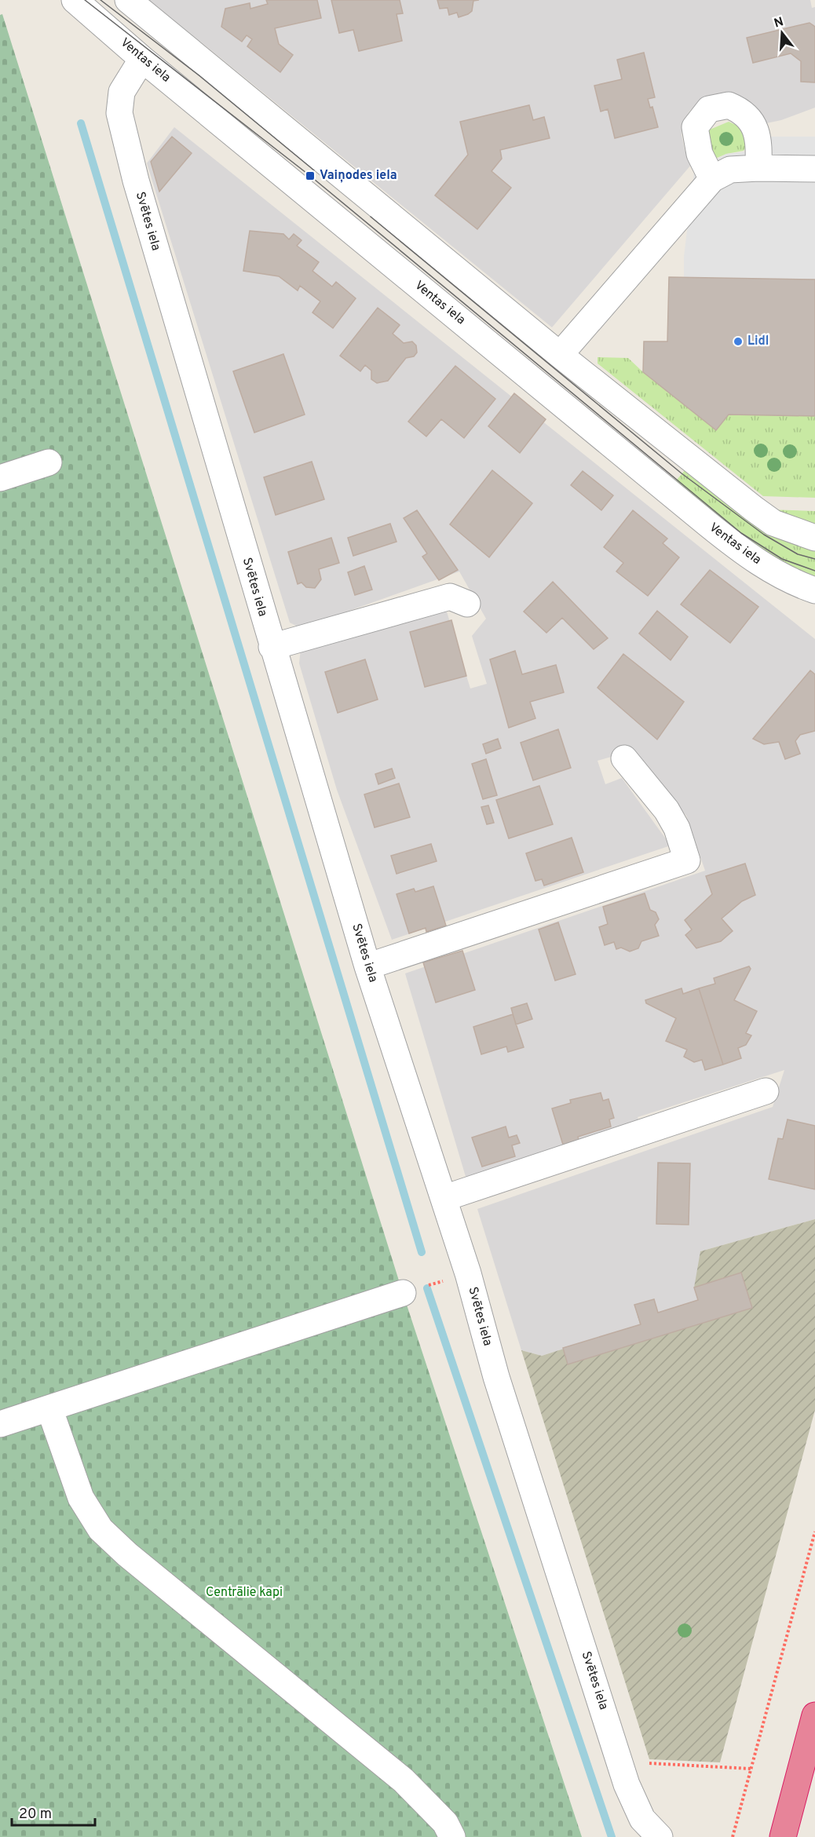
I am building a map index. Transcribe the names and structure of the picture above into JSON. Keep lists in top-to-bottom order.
{
  "streets": {
    "street": ["Ventas iela", "Svētes iela"]
  },
  "crossings": [
    ["Ventas iela", "Svētes iela"]
  ],
  "parks": ["Centrālie kapi"],
  "places": {
    "transit": ["Vaiņodes iela"],
    "other": ["Lidl"]
  },
  "scale_bar": "20 m",
  "north": "top"
}
